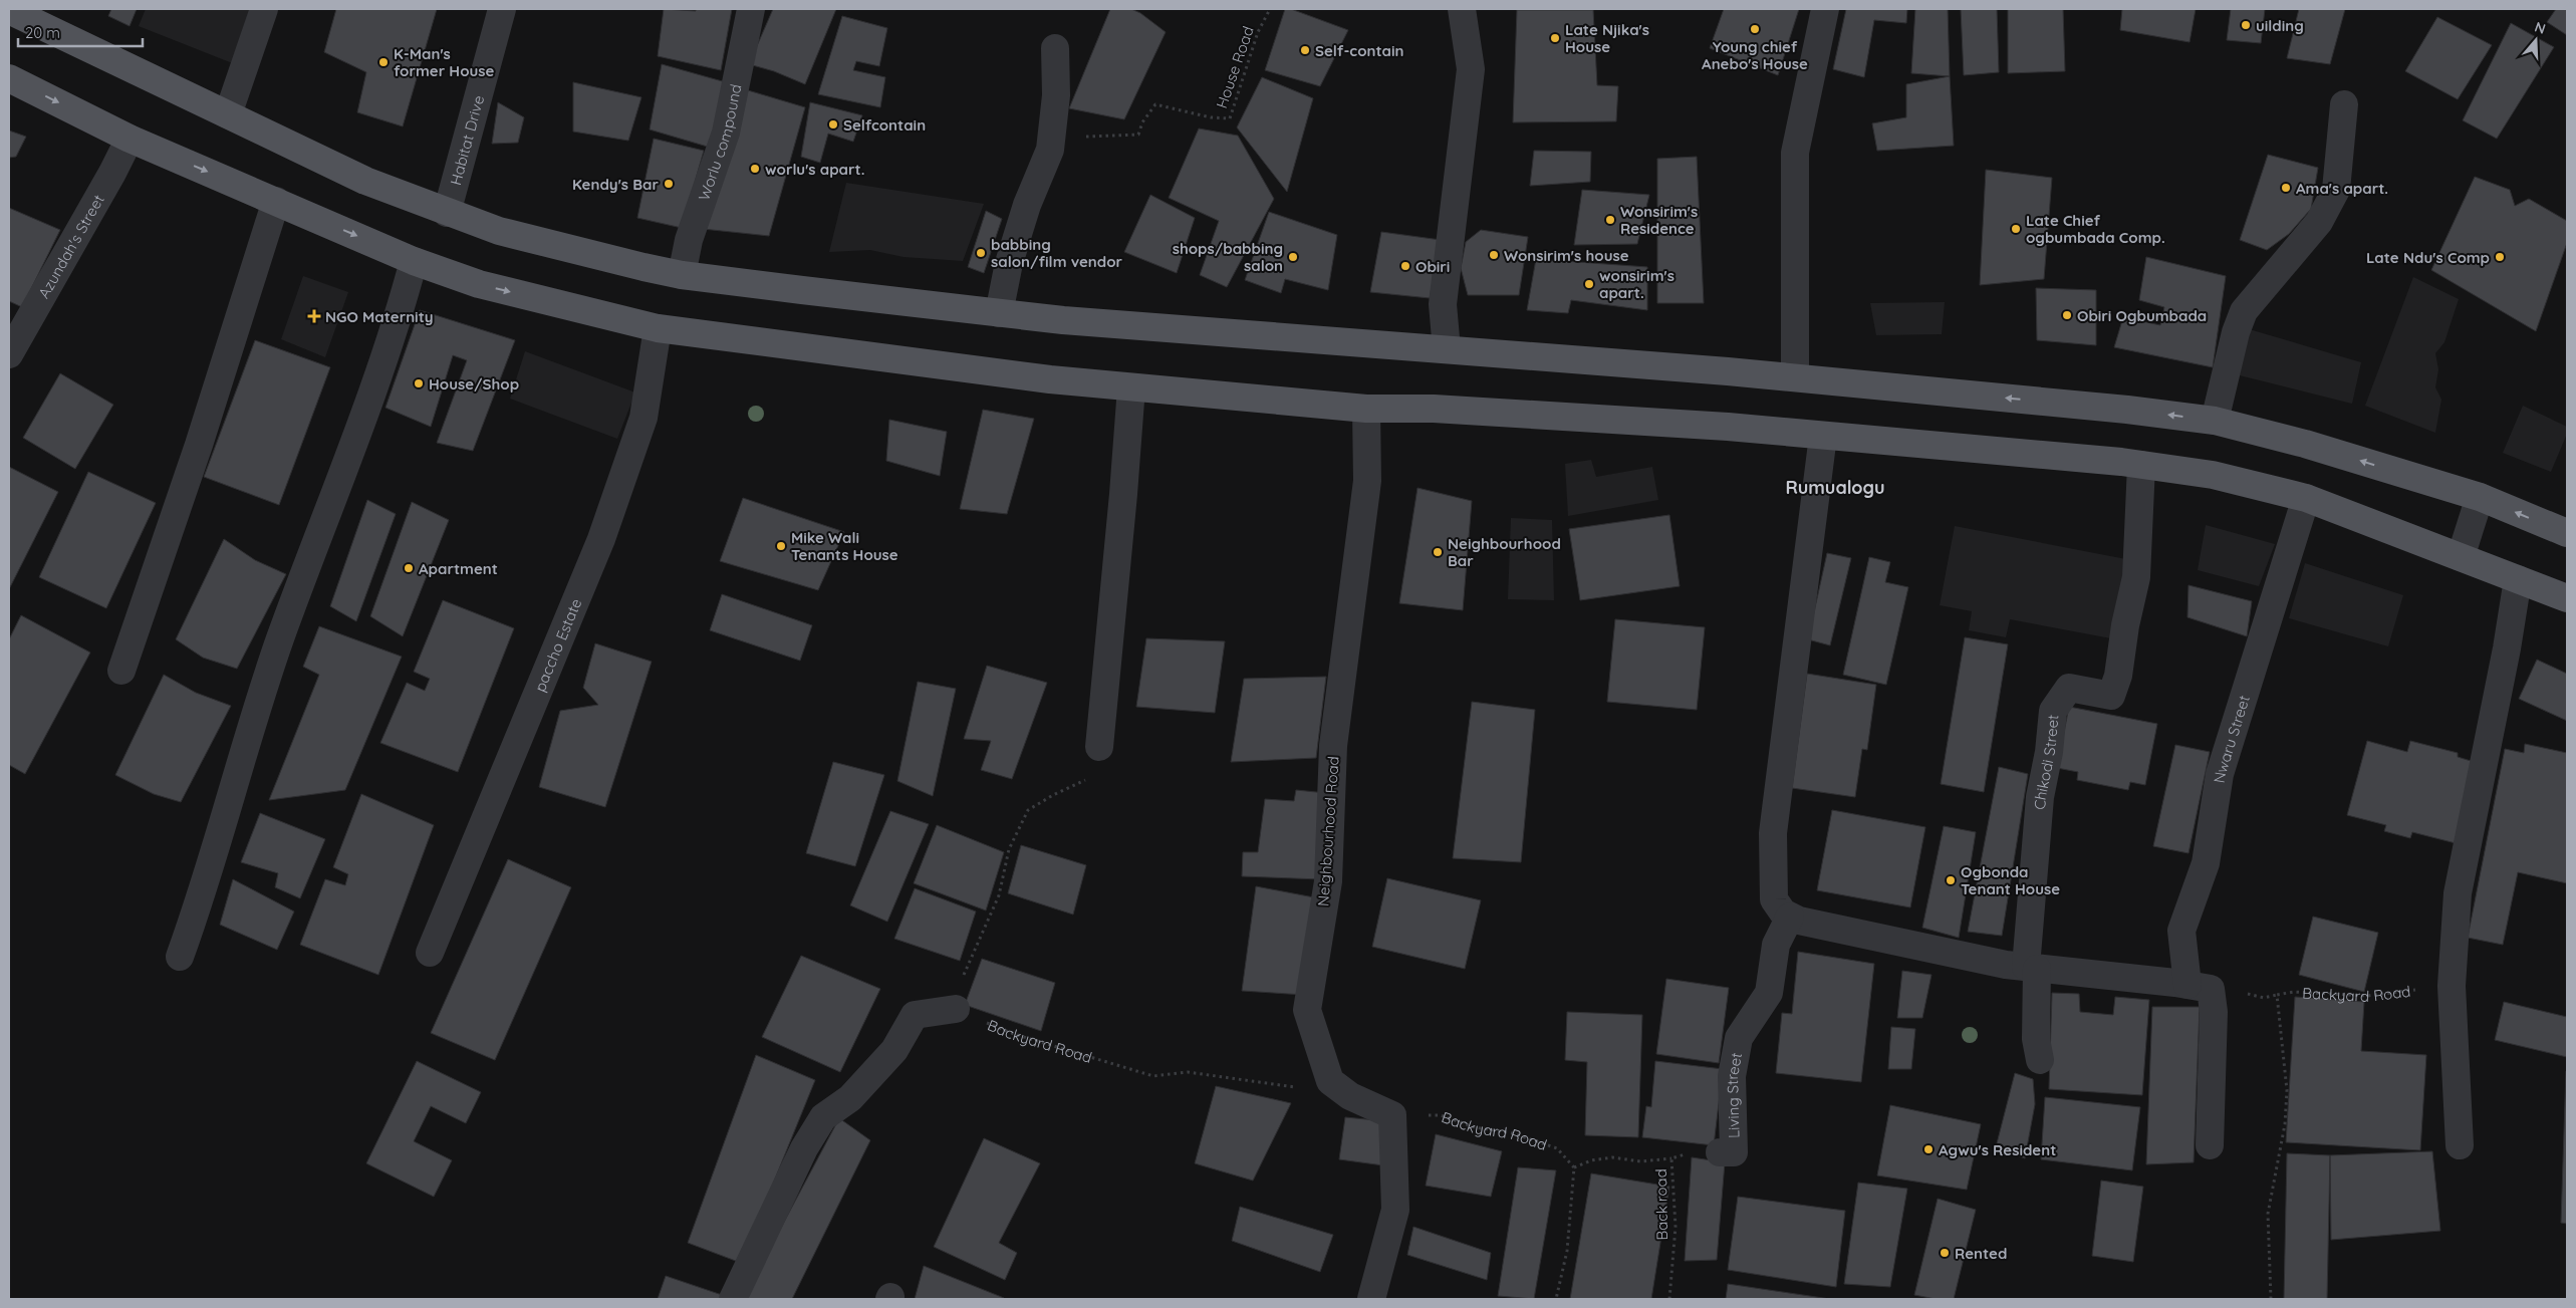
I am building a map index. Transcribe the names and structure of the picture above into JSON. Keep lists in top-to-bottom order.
{
  "streets": {
    "street": [
      "Habitat Drive",
      "Worlu compound",
      "Azundah's Street",
      "paccho Estate",
      "Nwaru Street",
      "Chikodi Street",
      "Neighbourhood Road",
      "Living Street"
    ],
    "path": ["House Road", "Backyard Road", "Back road"]
  },
  "crossings": [
    ["Neighbourhood Road", "Backyard Road"],
    ["Living Street", "Back road"]
  ],
  "districts": ["Rumualogu"],
  "places": {
    "other": [
      "uilding",
      "Young chief Anebo's House",
      "Late Njika's House",
      "Self-contain",
      "K-Man's former House",
      "Selfcontain",
      "worlu's apart.",
      "Kendy's Bar",
      "Ama's apart.",
      "Wonsirim's Residence",
      "Late Chief ogbumbada Comp.",
      "babbing salon/film vendor",
      "Wonsirim's house",
      "shops/babbing salon",
      "Late Ndu's Comp",
      "Obiri",
      "wonsirim's apart.",
      "Obiri Ogbumbada",
      "House/Shop",
      "Mike Wali Tenants House",
      "Neighbourhood Bar",
      "Apartment",
      "Ogbonda Tenant House",
      "Agwu's Resident",
      "Rented"
    ],
    "health": ["NGO Maternity"]
  },
  "scale_bar": "20 m",
  "north": "top"
}
